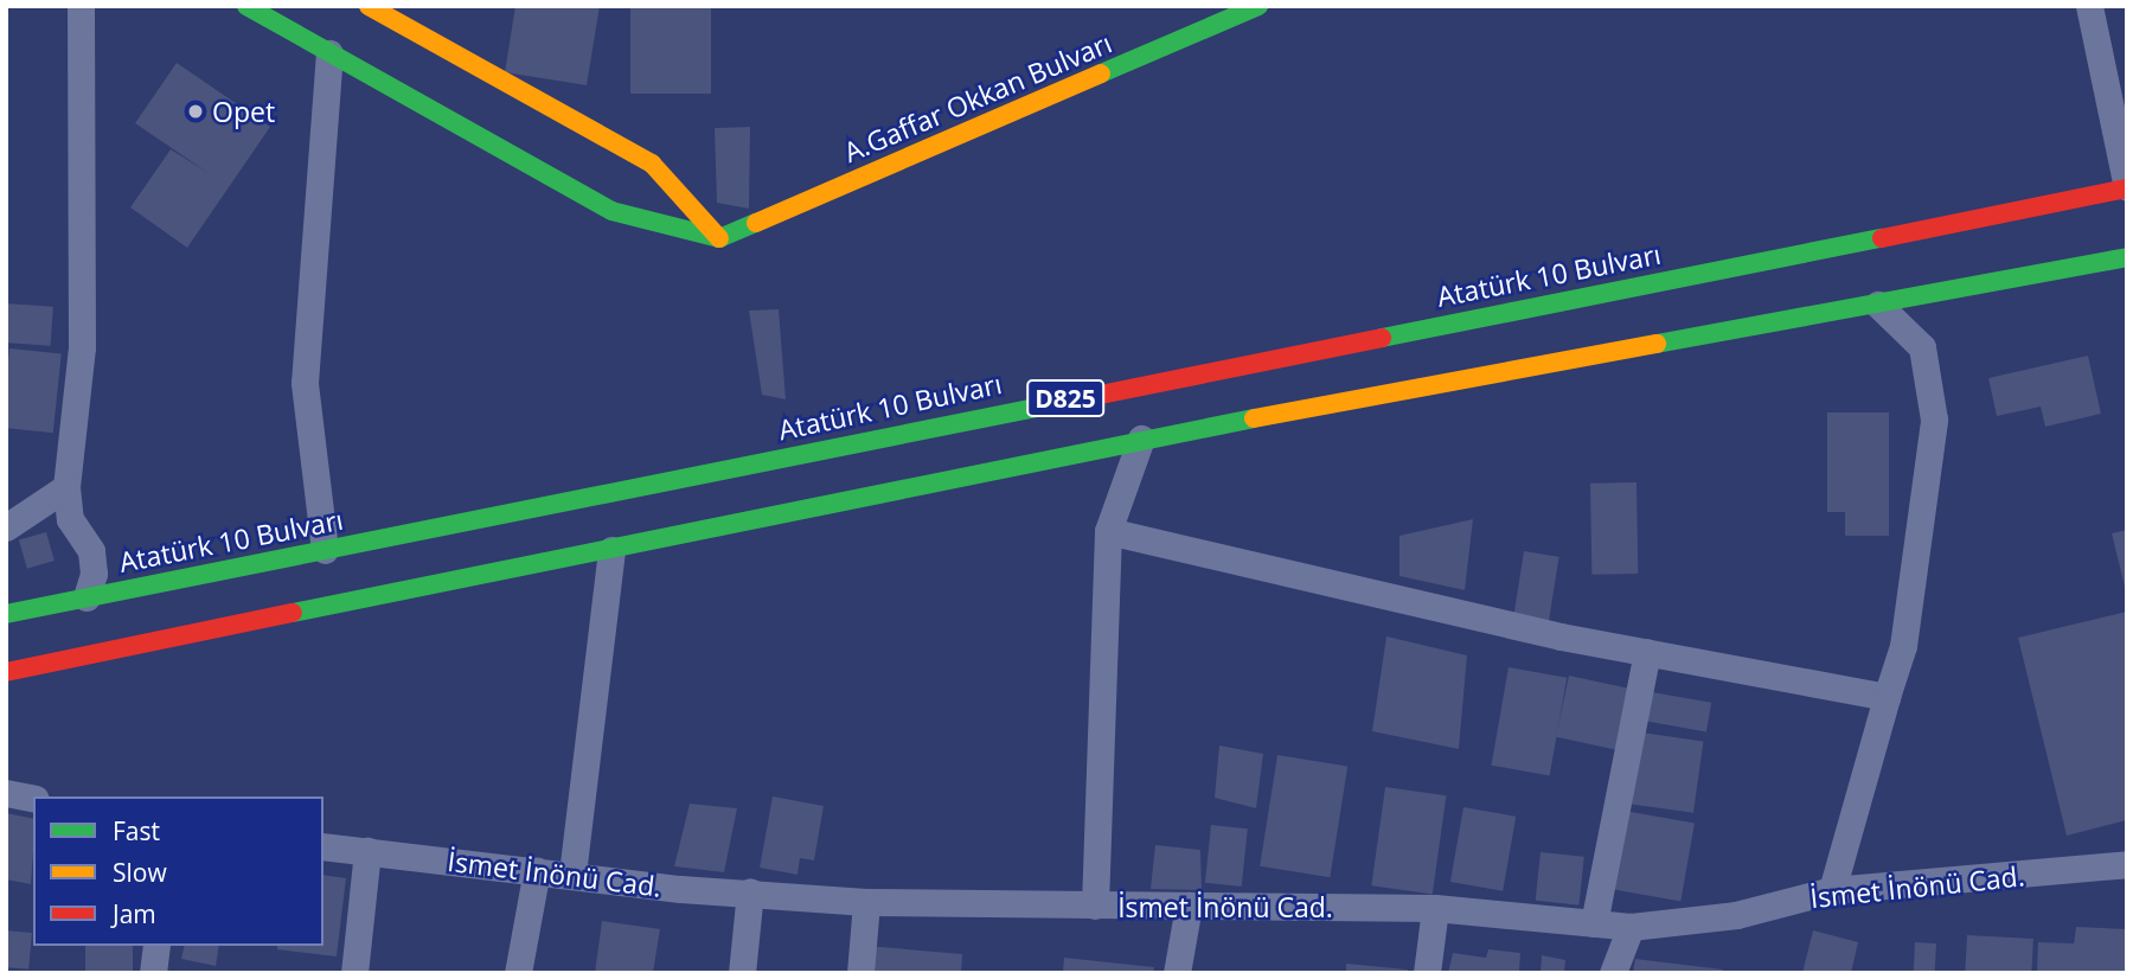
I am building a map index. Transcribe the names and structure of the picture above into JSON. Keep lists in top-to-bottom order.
{
  "streets": {
    "main road": ["A.Gaffar Okkan Bulvarı", "Atatürk 10 Bulvarı", "D825"],
    "street": ["İsmet İnönü Cad."]
  },
  "places": ["Opet"],
  "legend": ["Fast", "Slow", "Jam"]
}
